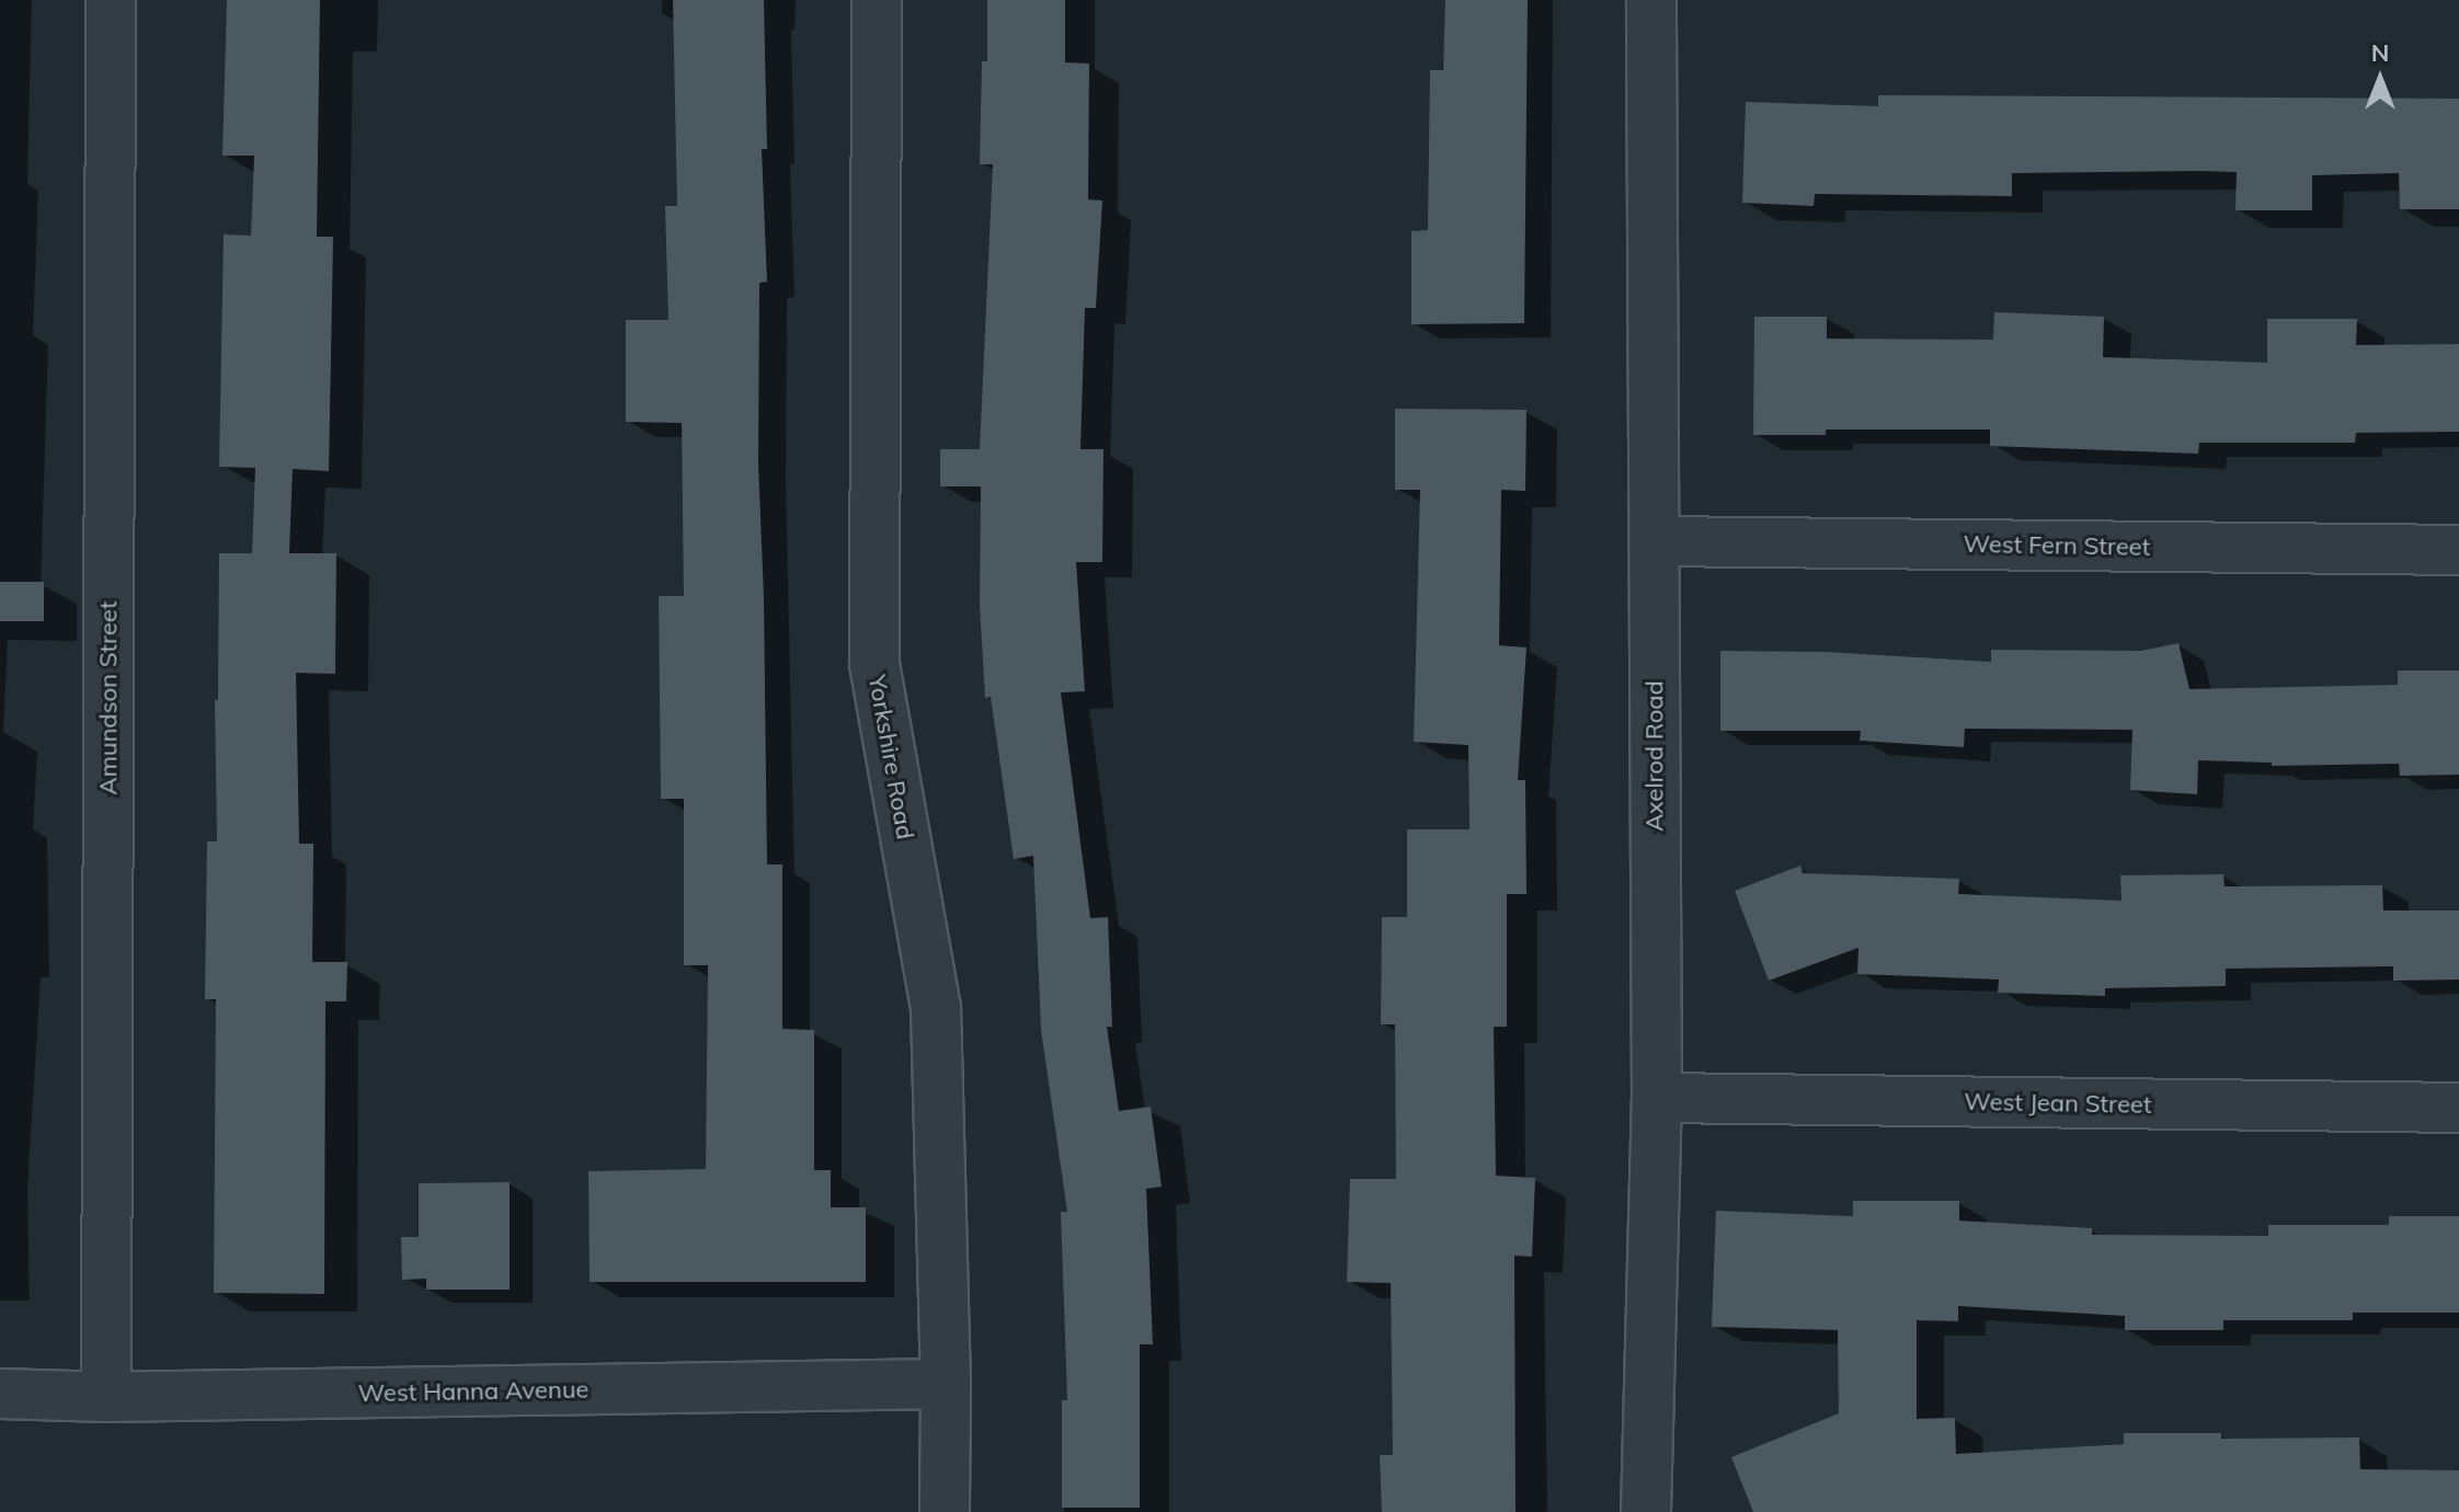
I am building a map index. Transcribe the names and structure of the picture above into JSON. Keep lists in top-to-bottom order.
{
  "streets": {
    "street": [
      "West Fern Street",
      "Amundson Street",
      "Axelrod Road",
      "Yorkshire Road",
      "West Jean Street",
      "West Hanna Avenue"
    ]
  },
  "crossings": [
    ["West Fern Street", "Axelrod Road"],
    ["Amundson Street", "West Hanna Avenue"],
    ["Axelrod Road", "West Jean Street"],
    ["Yorkshire Road", "West Hanna Avenue"]
  ],
  "north": "top"
}
